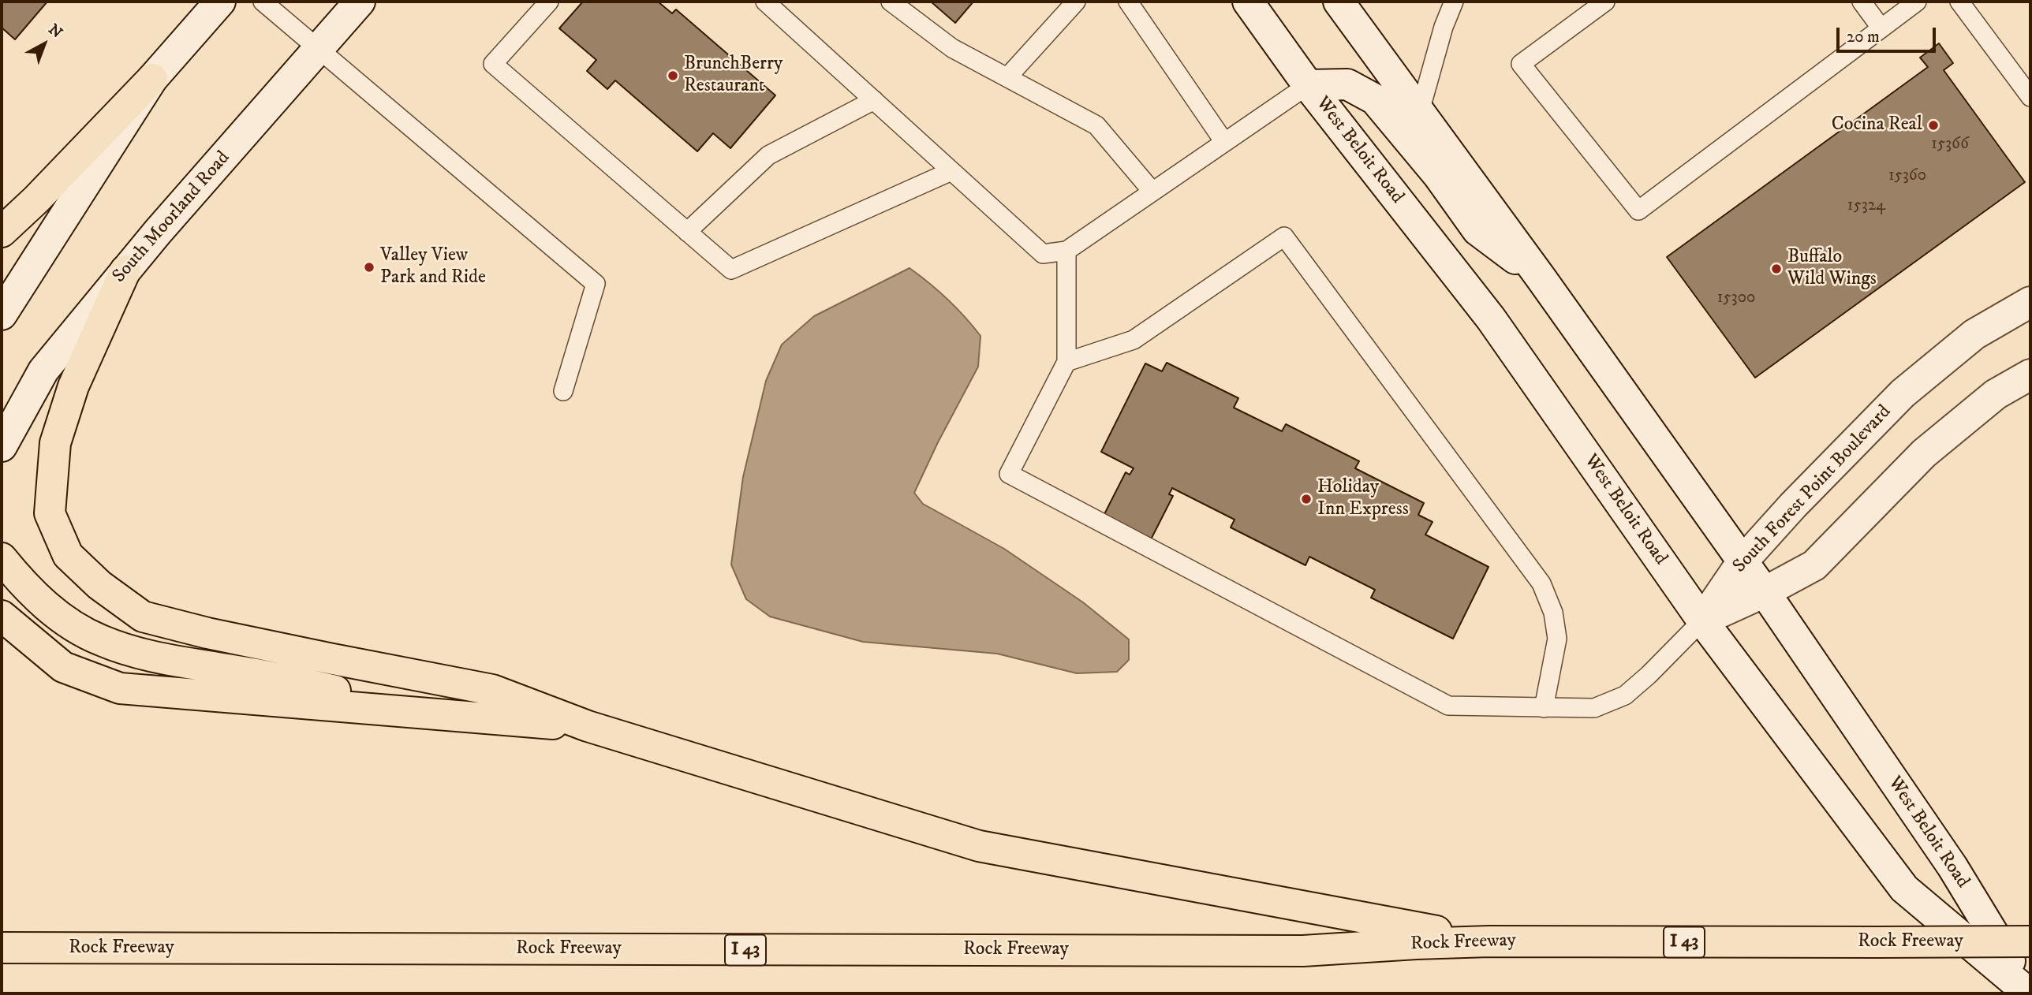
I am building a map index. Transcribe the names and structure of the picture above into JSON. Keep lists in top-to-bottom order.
{
  "streets": {
    "highway": ["I 43", "Rock Freeway"],
    "main road": ["West Beloit Road", "South Moorland Road", "South Forest Point Boulevard"]
  },
  "crossings": [
    ["West Beloit Road", "South Forest Point Boulevard"]
  ],
  "places": [
    "BrunchBerry Restaurant",
    "Cocina Real",
    "Valley View Park and Ride",
    "Buffalo Wild Wings",
    "Holiday Inn Express"
  ],
  "house_numbers": [
    "15366",
    "15360",
    "15324",
    "15300"
  ],
  "scale_bar": "20 m",
  "north": "top right"
}
